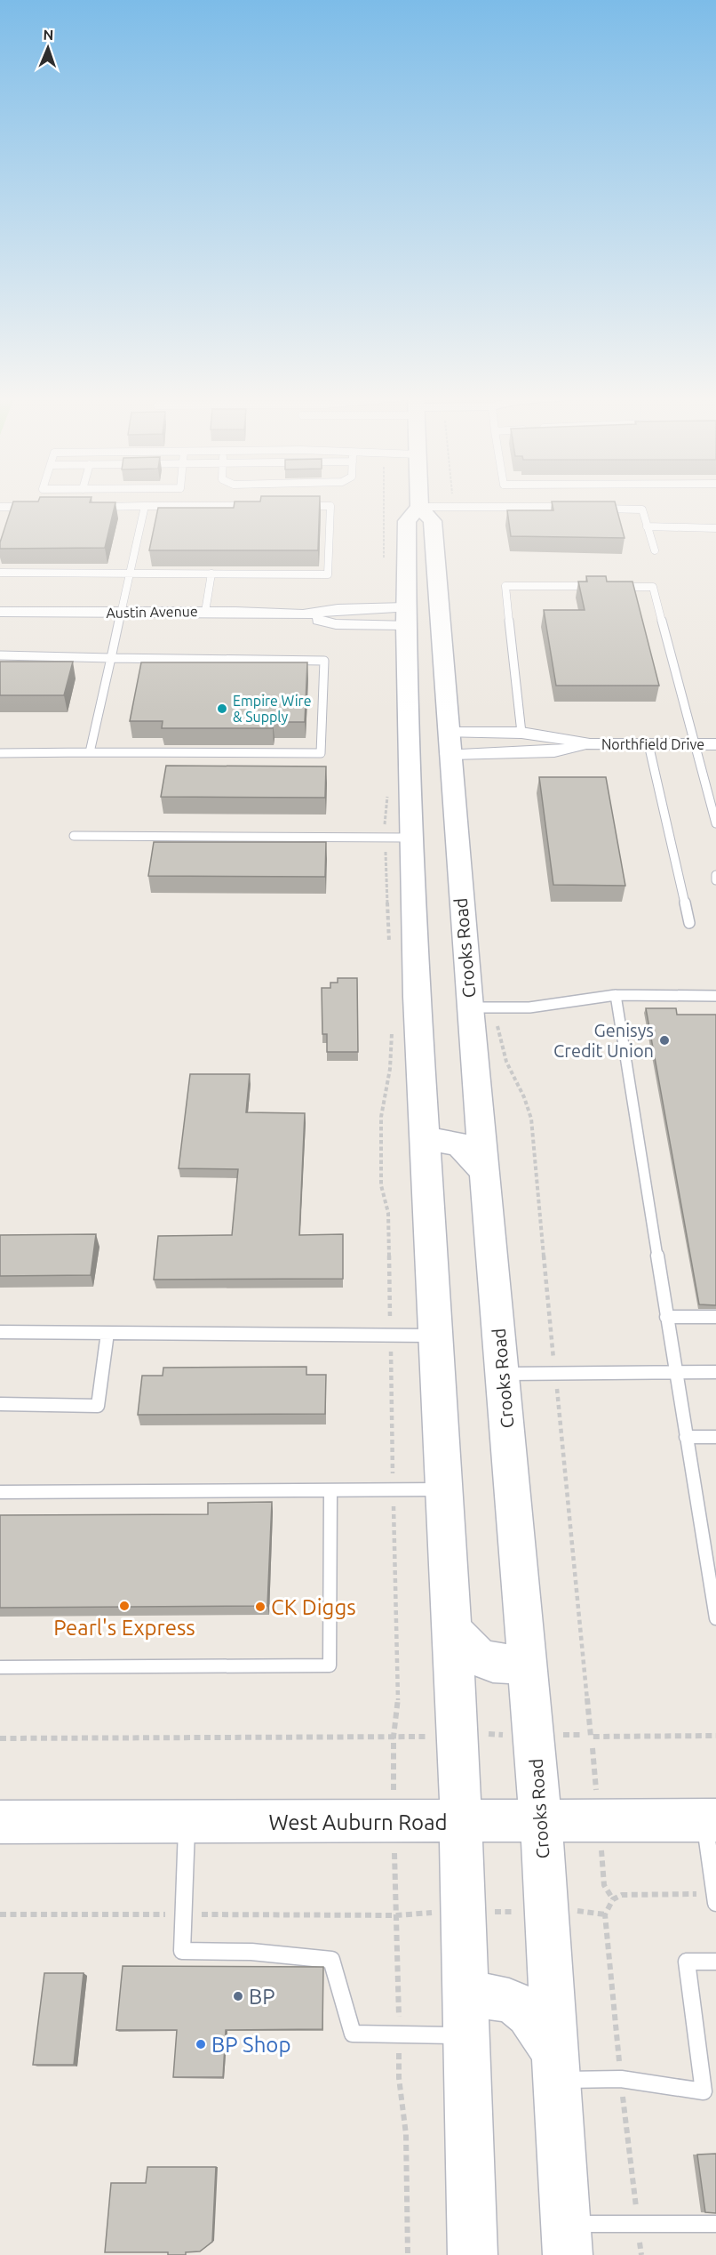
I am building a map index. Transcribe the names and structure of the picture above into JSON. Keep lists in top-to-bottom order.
{
  "streets": {
    "main road": ["Crooks Road", "West Auburn Road"],
    "street": ["Austin Avenue", "Northfield Drive"]
  },
  "crossings": [
    ["Northfield Drive", "Crooks Road"],
    ["Crooks Road", "West Auburn Road"]
  ],
  "places": [
    "Empire Wire & Supply",
    "Genisys Credit Union",
    "Pearl's Express",
    "CK Diggs",
    "BP",
    "BP Shop"
  ],
  "north": "top"
}
